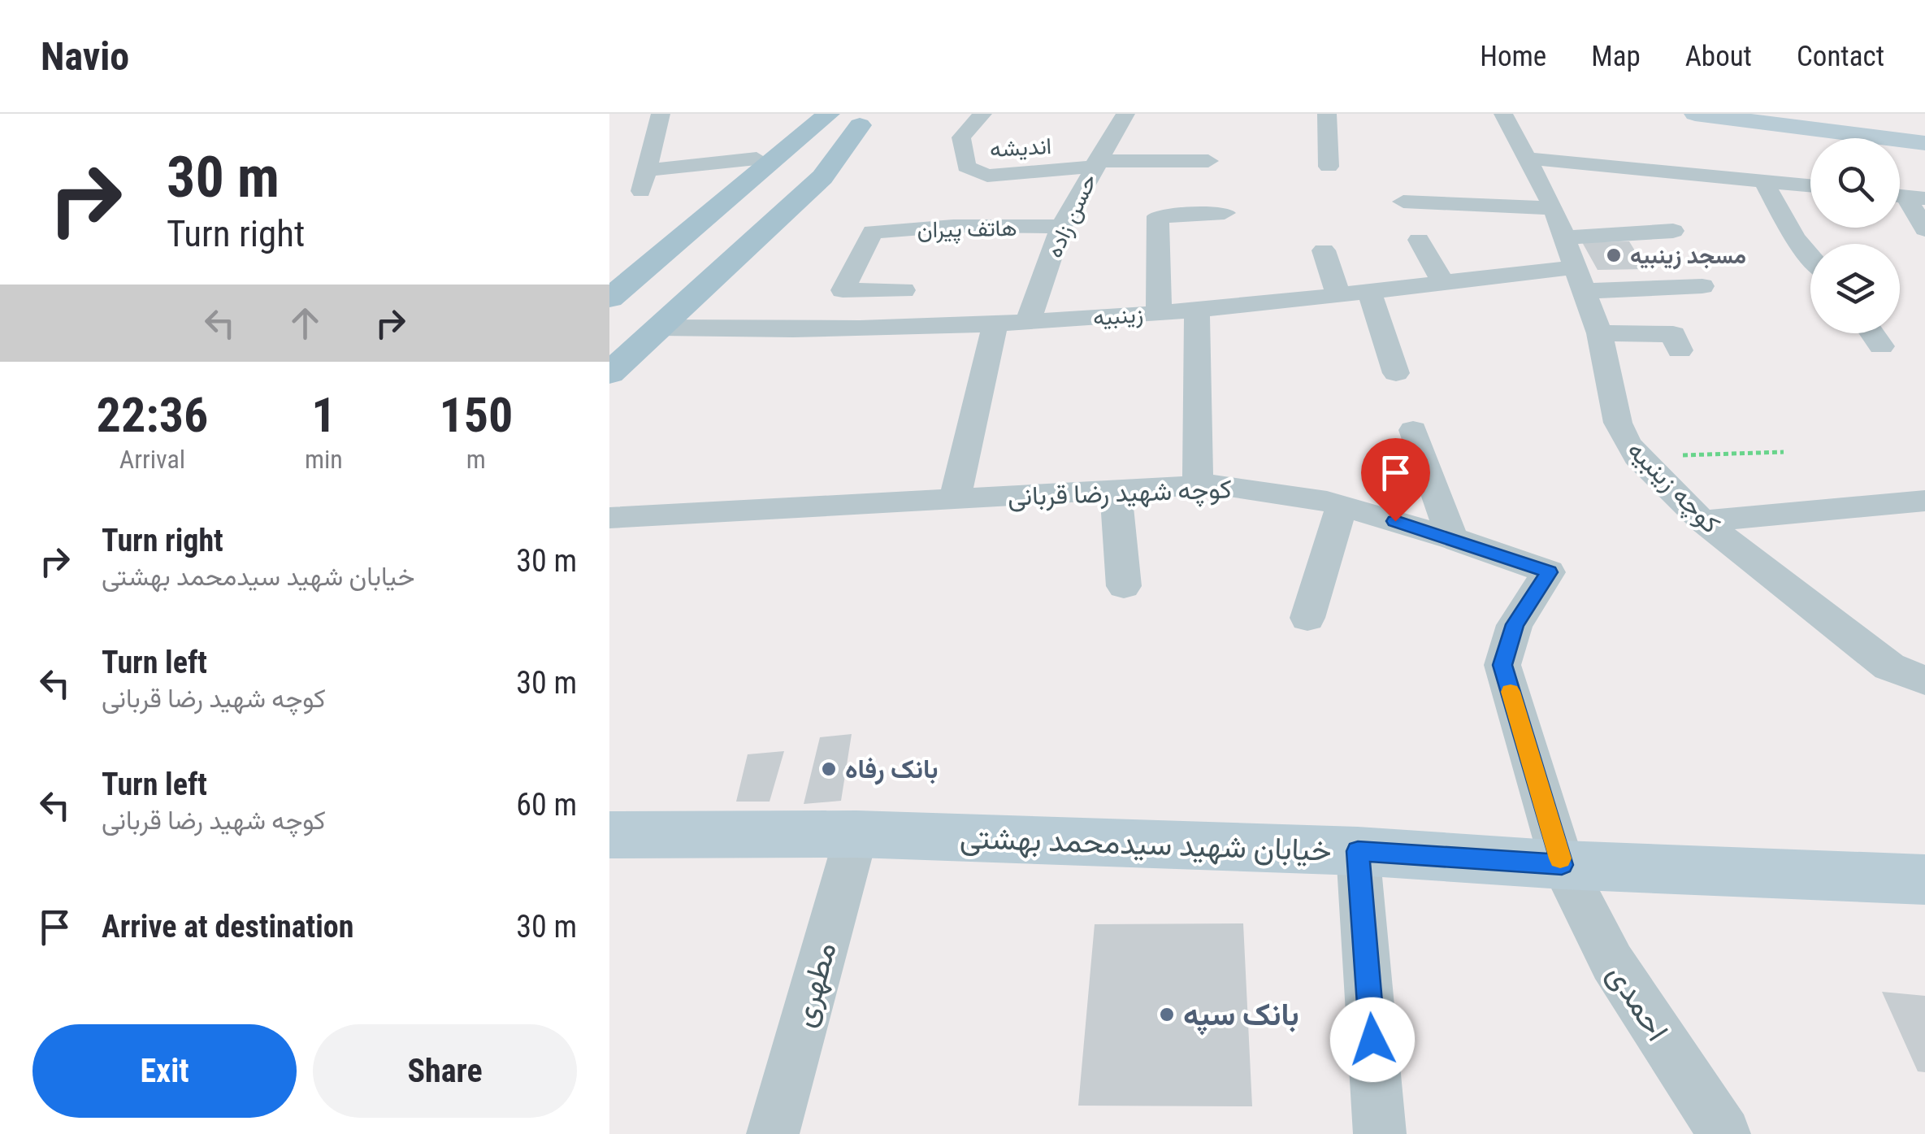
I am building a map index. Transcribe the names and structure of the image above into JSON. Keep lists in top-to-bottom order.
{
  "streets": {
    "main road": ["خیابان شهید سیدمحمد بهشتی"],
    "street": [
      "اندیشه",
      "حسن زاده",
      "هاتف پیران",
      "زینبیه",
      "کوچه زینبیه",
      "کوچه شهید رضا قربانی",
      "مطهری",
      "احمدی"
    ]
  },
  "crossings": [
    ["اندیشه", "حسن زاده"],
    ["حسن زاده", "هاتف پیران"],
    ["حسن زاده", "زینبیه"],
    ["زینبیه", "کوچه زینبیه"],
    ["کوچه شهید رضا قربانی", "خیابان شهید سیدمحمد بهشتی"],
    ["کوچه شهید رضا قربانی", "احمدی"],
    ["خیابان شهید سیدمحمد بهشتی", "مطهری"],
    ["خیابان شهید سیدمحمد بهشتی", "احمدی"]
  ],
  "places": ["مسجد زینبیه", "بانک رفاه", "بانک سپه"],
  "page": {
    "header": "Navio",
    "nav": [
      "Home",
      "Map",
      "About",
      "Contact"
    ],
    "turn": ["30 m", "Turn right"],
    "eta": [
      "22:36",
      "Arrival",
      "1",
      "min",
      "150",
      "m"
    ],
    "list": [
      {
        "name": "Turn right",
        "note": "خیابان شهید سیدمحمد بهشتی",
        "value": "30 m"
      },
      {
        "name": "Turn left",
        "note": "کوچه شهید رضا قربانی",
        "value": "30 m"
      },
      {
        "name": "Turn left",
        "note": "کوچه شهید رضا قربانی",
        "value": "60 m"
      },
      {
        "name": "Arrive at destination",
        "value": "30 m"
      }
    ],
    "buttons": ["Exit", "Share"]
  }
}
